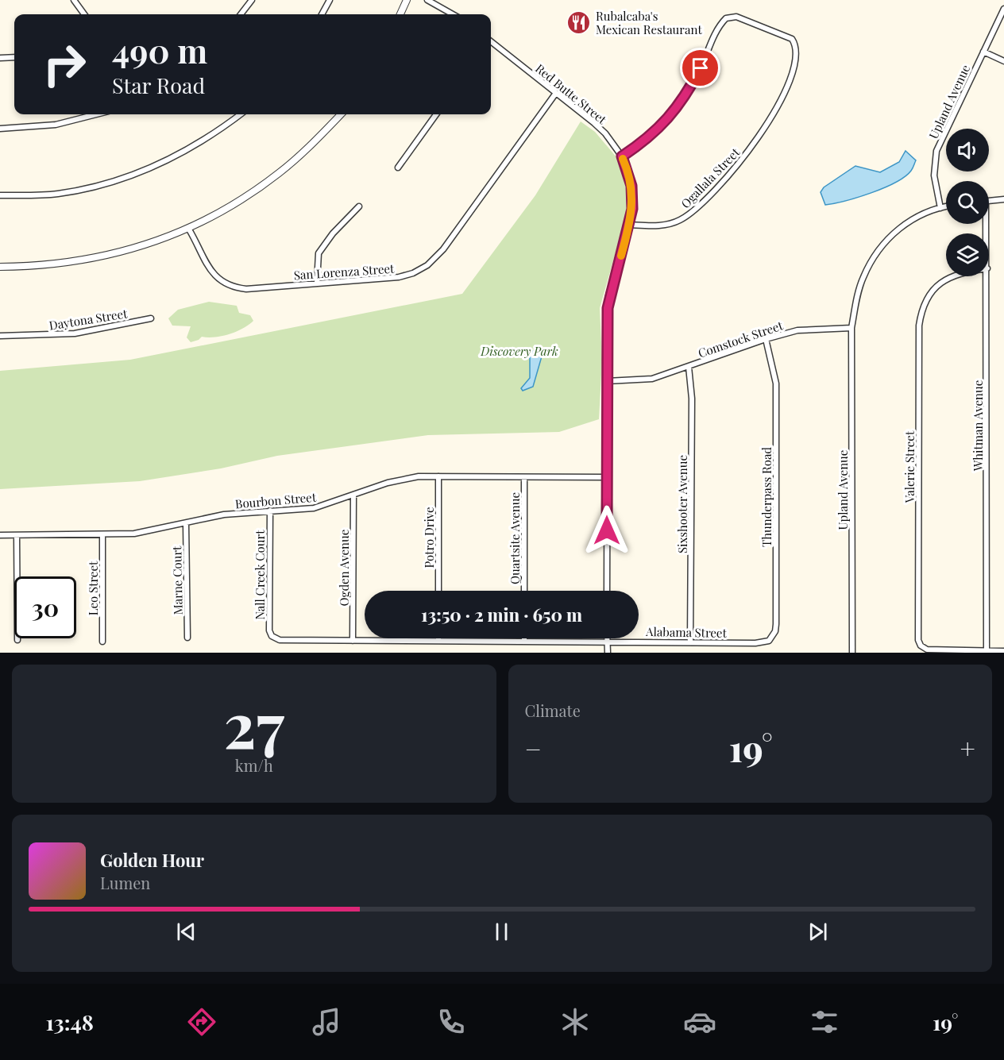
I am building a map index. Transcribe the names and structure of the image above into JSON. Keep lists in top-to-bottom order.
{
  "streets": {
    "street": [
      "Red Butte Street",
      "Upland Avenue",
      "Ogallala Street",
      "San Lorenza Street",
      "Daytona Street",
      "Comstock Street",
      "Whitman Avenue",
      "Valerie Street",
      "Thunderpass Road",
      "Bourbon Street",
      "Sixshooter Avenue",
      "Potro Drive",
      "Quartsite Avenue",
      "Ogden Avenue",
      "Nall Creek Court",
      "Marne Court",
      "Leo Street",
      "Alabama Street"
    ]
  },
  "crossings": [
    ["Red Butte Street", "Ogallala Street"],
    ["Red Butte Street", "San Lorenza Street"],
    ["Red Butte Street", "Comstock Street"],
    ["Red Butte Street", "Bourbon Street"],
    ["Upland Avenue", "Comstock Street"],
    ["Comstock Street", "Thunderpass Road"],
    ["Comstock Street", "Sixshooter Avenue"],
    ["Whitman Avenue", "Valerie Street"],
    ["Thunderpass Road", "Alabama Street"],
    ["Bourbon Street", "Potro Drive"],
    ["Bourbon Street", "Quartsite Avenue"],
    ["Bourbon Street", "Ogden Avenue"],
    ["Bourbon Street", "Nall Creek Court"],
    ["Bourbon Street", "Marne Court"],
    ["Bourbon Street", "Leo Street"],
    ["Sixshooter Avenue", "Alabama Street"],
    ["Ogden Avenue", "Alabama Street"],
    ["Nall Creek Court", "Alabama Street"]
  ],
  "parks": ["Discovery Park"],
  "places": {
    "restaurant": ["Rubalcaba's Mexican Restaurant"]
  },
  "page": {
    "turn": ["490 m", "Star Road"],
    "limit": "30",
    "trip": "13:50 · 2 min · 650 m",
    "tile": [
      ["27", "km/h"],
      "Climate"
    ],
    "heat": ["−", "19°", "+"],
    "song": ["Golden Hour", "Lumen"],
    "tabs": ["13:48", "19°"]
  }
}
